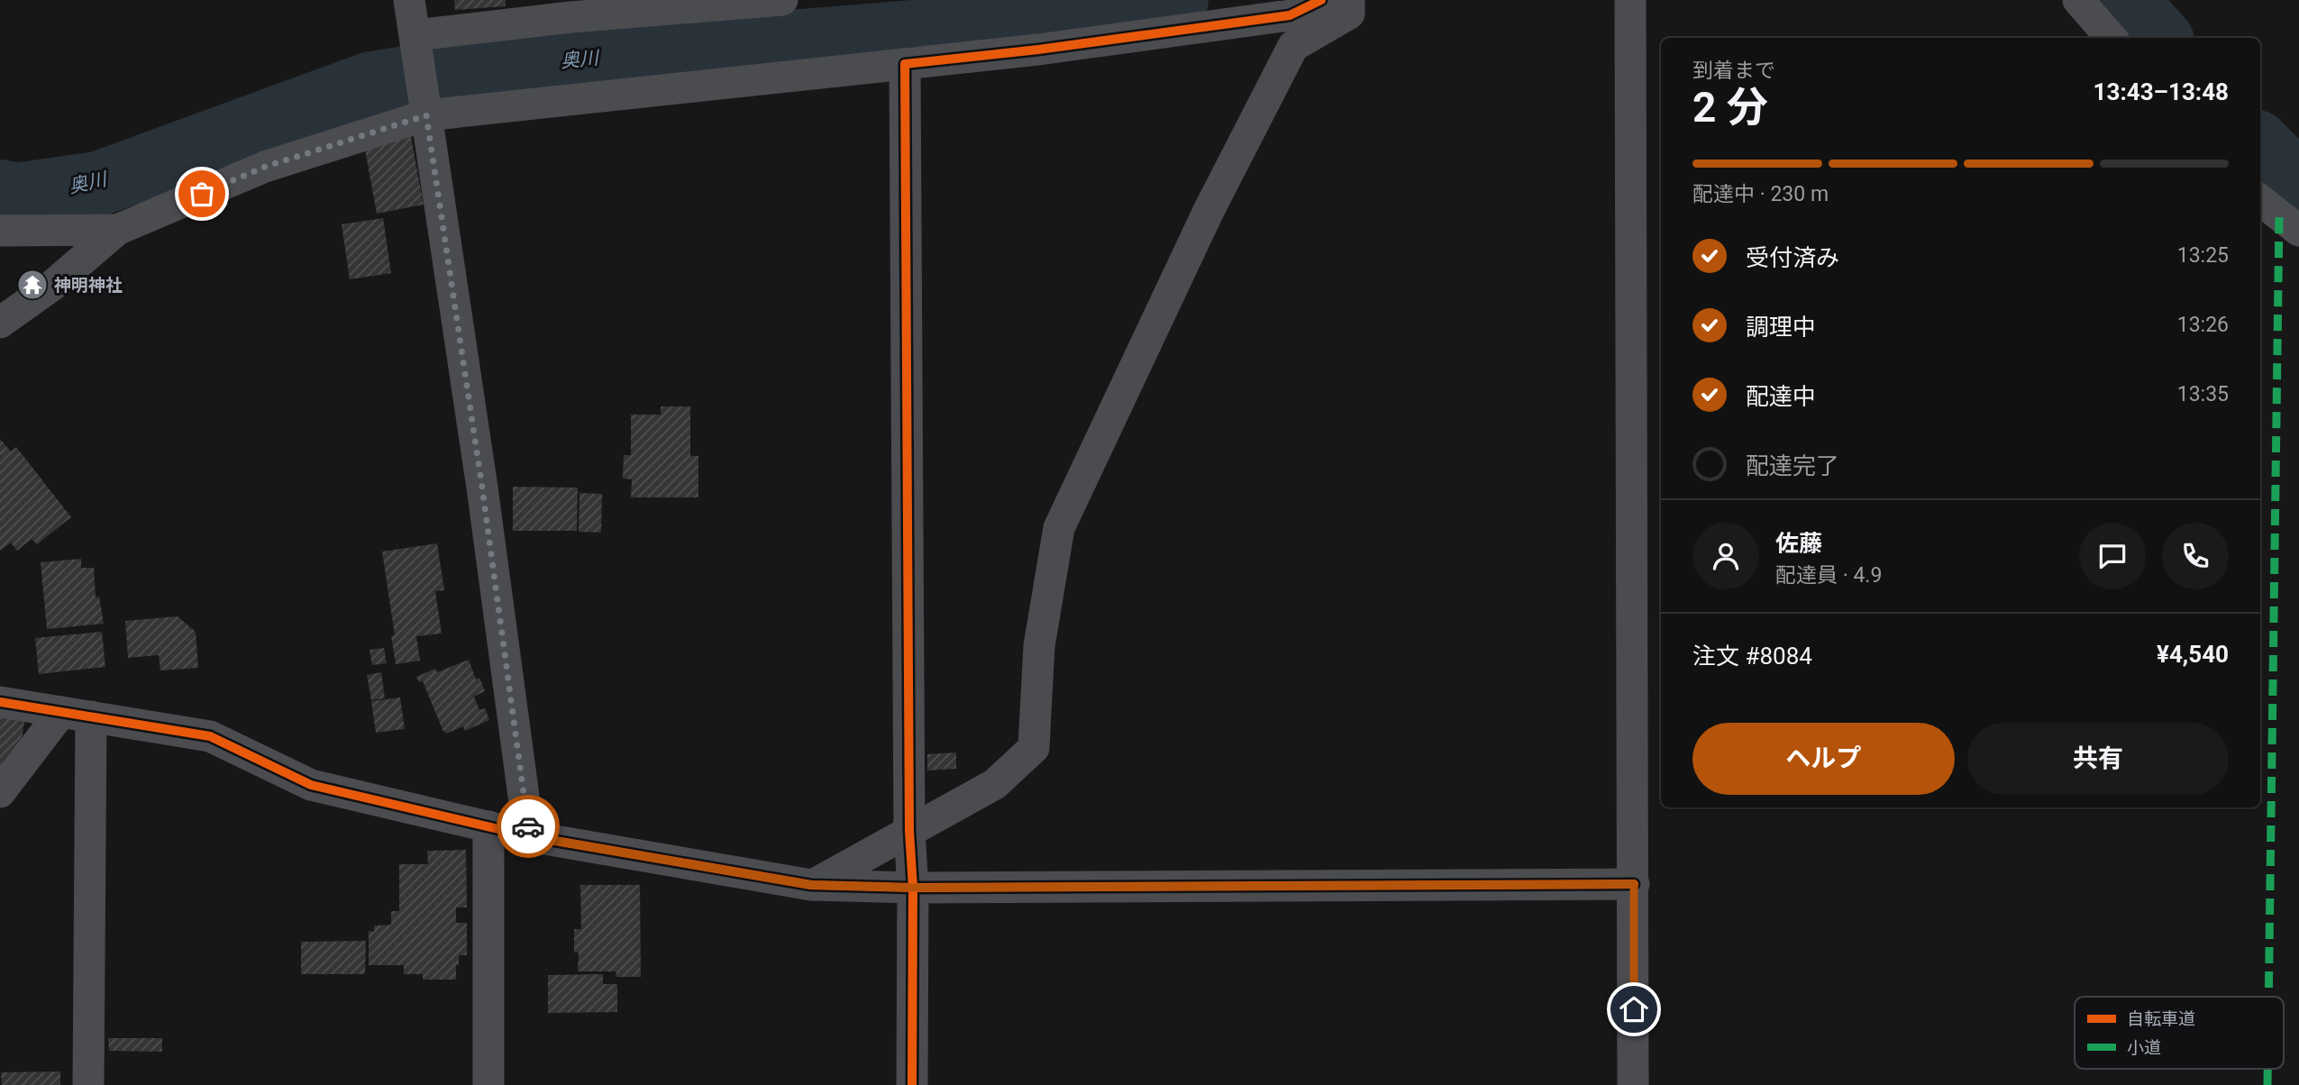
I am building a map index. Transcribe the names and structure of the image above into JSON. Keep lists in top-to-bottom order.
{
  "water": ["奥川"],
  "places": {
    "temple": ["神明神社"]
  },
  "legend": ["自転車道", "小道"],
  "page": {
    "heading": ["2 分", "到着まで", "13:43–13:48"],
    "panel": [
      "佐藤",
      "配達員 · 4.9",
      "注文 #8084",
      "¥4,540"
    ],
    "bar": "配達中 · 230 m",
    "list": [
      ["受付済み", "13:25"],
      ["調理中", "13:26"],
      ["配達中", "13:35"],
      "配達完了"
    ],
    "buttons": ["ヘルプ", "共有"]
  }
}
